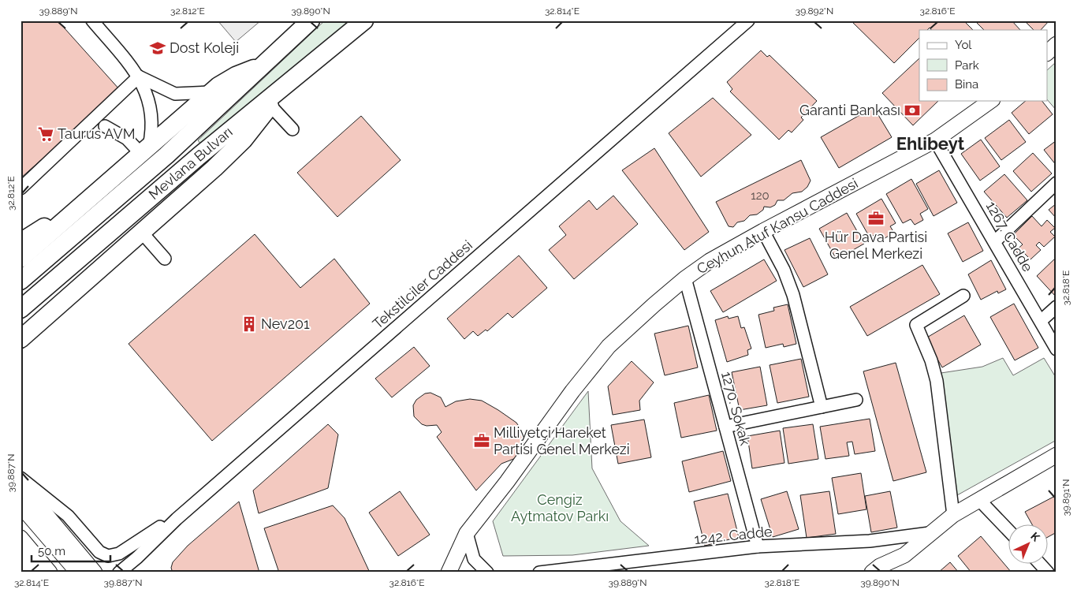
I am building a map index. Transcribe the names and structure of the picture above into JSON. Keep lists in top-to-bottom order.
{
  "streets": {
    "highway": ["Mevlana Bulvarı"],
    "main road": ["Ceyhun Atuf Kansu Caddesi"],
    "street": [
      "1267. Cadde",
      "Tekstilciler Caddesi",
      "1270. Sokak",
      "1242. Cadde"
    ]
  },
  "crossings": [
    ["Ceyhun Atuf Kansu Caddesi", "1267. Cadde"],
    ["Ceyhun Atuf Kansu Caddesi", "1270. Sokak"],
    ["1270. Sokak", "1242. Cadde"]
  ],
  "districts": ["Ehlibeyt"],
  "parks": ["Cengiz Aytmatov Parkı"],
  "places": {
    "school or university": ["Dost Koleji"],
    "bank": ["Garanti Bankası"],
    "supermarket": ["Taurus AVM"],
    "office": ["Hür Dava Partisi Genel Merkezi", "Milliyetçi Hareket Partisi Genel Merkezi"],
    "building": ["Nev201"]
  },
  "house_numbers": ["120"],
  "legend": ["Yol", "Park", "Bina"],
  "scale_bar": "50 m",
  "north": "top right",
  "coordinates": [
    "39.889°N",
    "32.812°E",
    "39.890°N",
    "32.814°E",
    "39.892°N",
    "32.816°E",
    "32.818°E",
    "39.887°N",
    "39.891°N"
  ]
}
